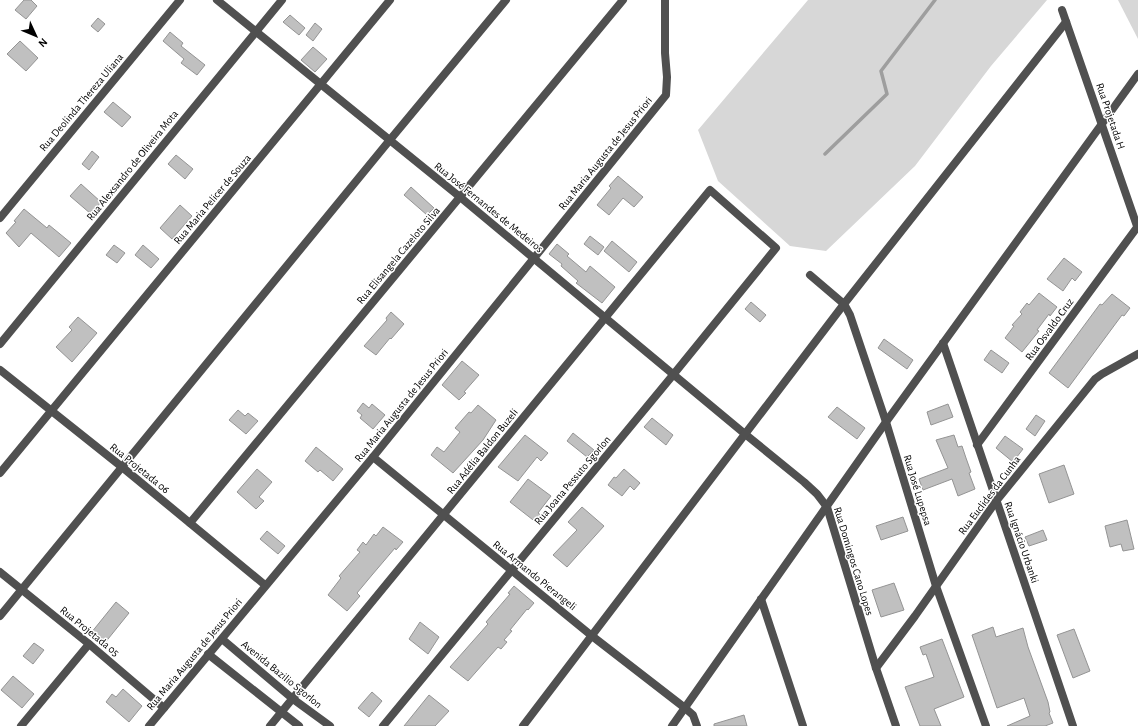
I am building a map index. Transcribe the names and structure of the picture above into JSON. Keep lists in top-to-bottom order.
{
  "streets": {
    "street": [
      "Rua Deolinda Thereza Uliana",
      "Rua Projetada H",
      "Rua Maria Augusta de Jesus Priori",
      "Rua Alexsandro de Oliveira Mota",
      "Rua Maria Pelicer de Souza",
      "Rua José Fernandes de Medeiros",
      "Rua Elisangela Cazeloto Silva",
      "Rua Osvaldo Cruz",
      "Rua Adélia Baldon Buzeli",
      "Rua Projetada 06",
      "Rua Joana Pessuto Sgorlon",
      "Rua José Lupepsa",
      "Rua Euclides da Cunha",
      "Rua Ignácio Urbanki",
      "Rua Domingos Cano Lopes",
      "Rua Armando Pierangeli",
      "Rua Projetada 05",
      "Avenida Bazilio Sgorlon"
    ]
  },
  "crossings": [
    ["Rua Projetada H", "Rua Osvaldo Cruz"],
    ["Rua Maria Augusta de Jesus Priori", "Rua José Fernandes de Medeiros"],
    ["Rua Maria Augusta de Jesus Priori", "Rua Projetada 06"],
    ["Rua Maria Augusta de Jesus Priori", "Rua Armando Pierangeli"],
    ["Rua Maria Augusta de Jesus Priori", "Rua Projetada 05"],
    ["Rua Maria Augusta de Jesus Priori", "Avenida Bazilio Sgorlon"],
    ["Rua Alexsandro de Oliveira Mota", "Rua José Fernandes de Medeiros"],
    ["Rua Maria Pelicer de Souza", "Rua José Fernandes de Medeiros"],
    ["Rua Maria Pelicer de Souza", "Rua Projetada 06"],
    ["Rua José Fernandes de Medeiros", "Rua Elisangela Cazeloto Silva"],
    ["Rua José Fernandes de Medeiros", "Rua Adélia Baldon Buzeli"],
    ["Rua José Fernandes de Medeiros", "Rua Joana Pessuto Sgorlon"],
    ["Rua José Fernandes de Medeiros", "Rua Domingos Cano Lopes"],
    ["Rua Elisangela Cazeloto Silva", "Rua Projetada 06"],
    ["Rua Osvaldo Cruz", "Rua Ignácio Urbanki"],
    ["Rua Adélia Baldon Buzeli", "Rua Joana Pessuto Sgorlon"],
    ["Rua Adélia Baldon Buzeli", "Rua Armando Pierangeli"],
    ["Rua Adélia Baldon Buzeli", "Avenida Bazilio Sgorlon"],
    ["Rua Joana Pessuto Sgorlon", "Rua Armando Pierangeli"],
    ["Rua José Lupepsa", "Rua Euclides da Cunha"],
    ["Rua Euclides da Cunha", "Rua Ignácio Urbanki"],
    ["Rua Euclides da Cunha", "Rua Domingos Cano Lopes"]
  ],
  "north": "bottom right"
}
